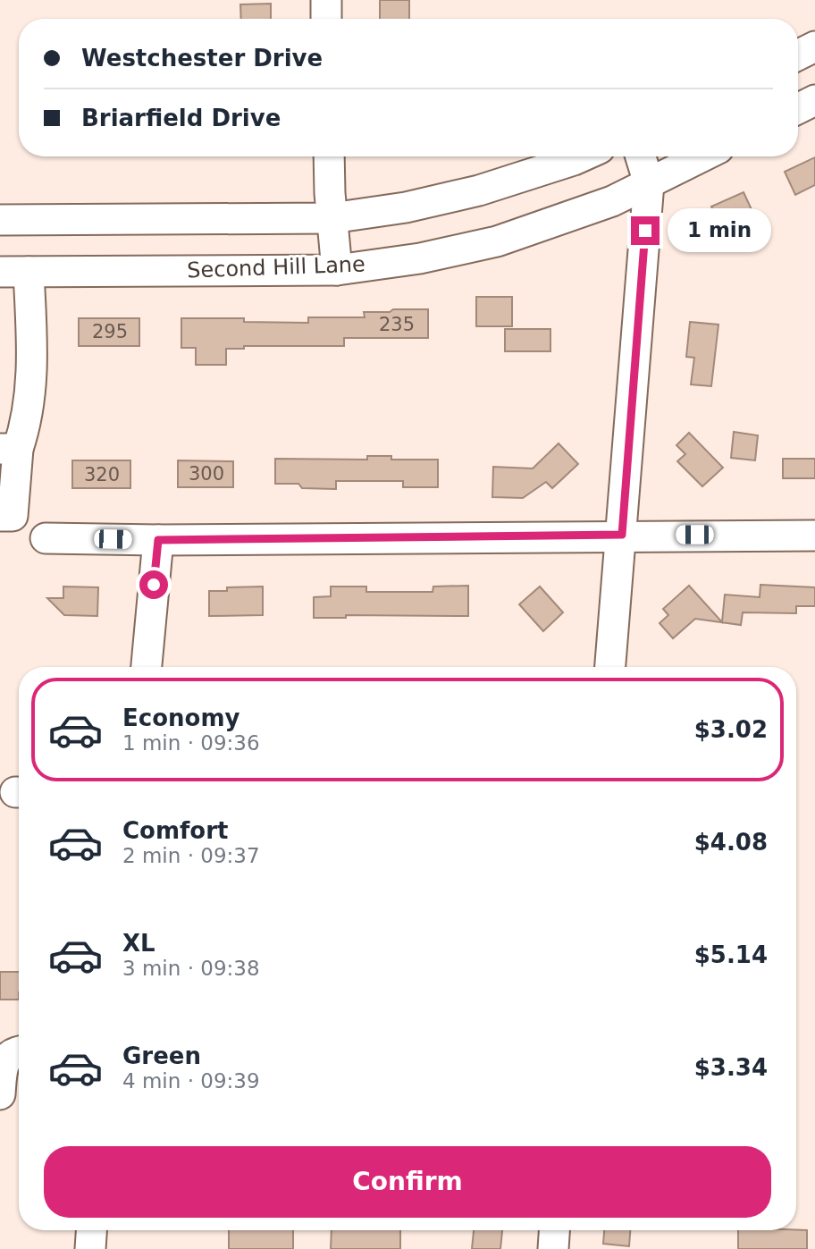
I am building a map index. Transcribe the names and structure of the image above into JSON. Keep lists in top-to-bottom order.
{
  "streets": {
    "street": ["Second Hill Lane"]
  },
  "house_numbers": [
    "235",
    "295",
    "300",
    "320"
  ],
  "page": {
    "banner": ["Westchester Drive", "Briarfield Drive"],
    "bubble": "1 min",
    "list": [
      {
        "name": "Economy",
        "note": "1 min · 09:36",
        "value": "$3.02"
      },
      {
        "name": "Comfort",
        "note": "2 min · 09:37",
        "value": "$4.08"
      },
      {
        "name": "XL",
        "note": "3 min · 09:38",
        "value": "$5.14"
      },
      {
        "name": "Green",
        "note": "4 min · 09:39",
        "value": "$3.34"
      }
    ],
    "buttons": "Confirm"
  }
}
